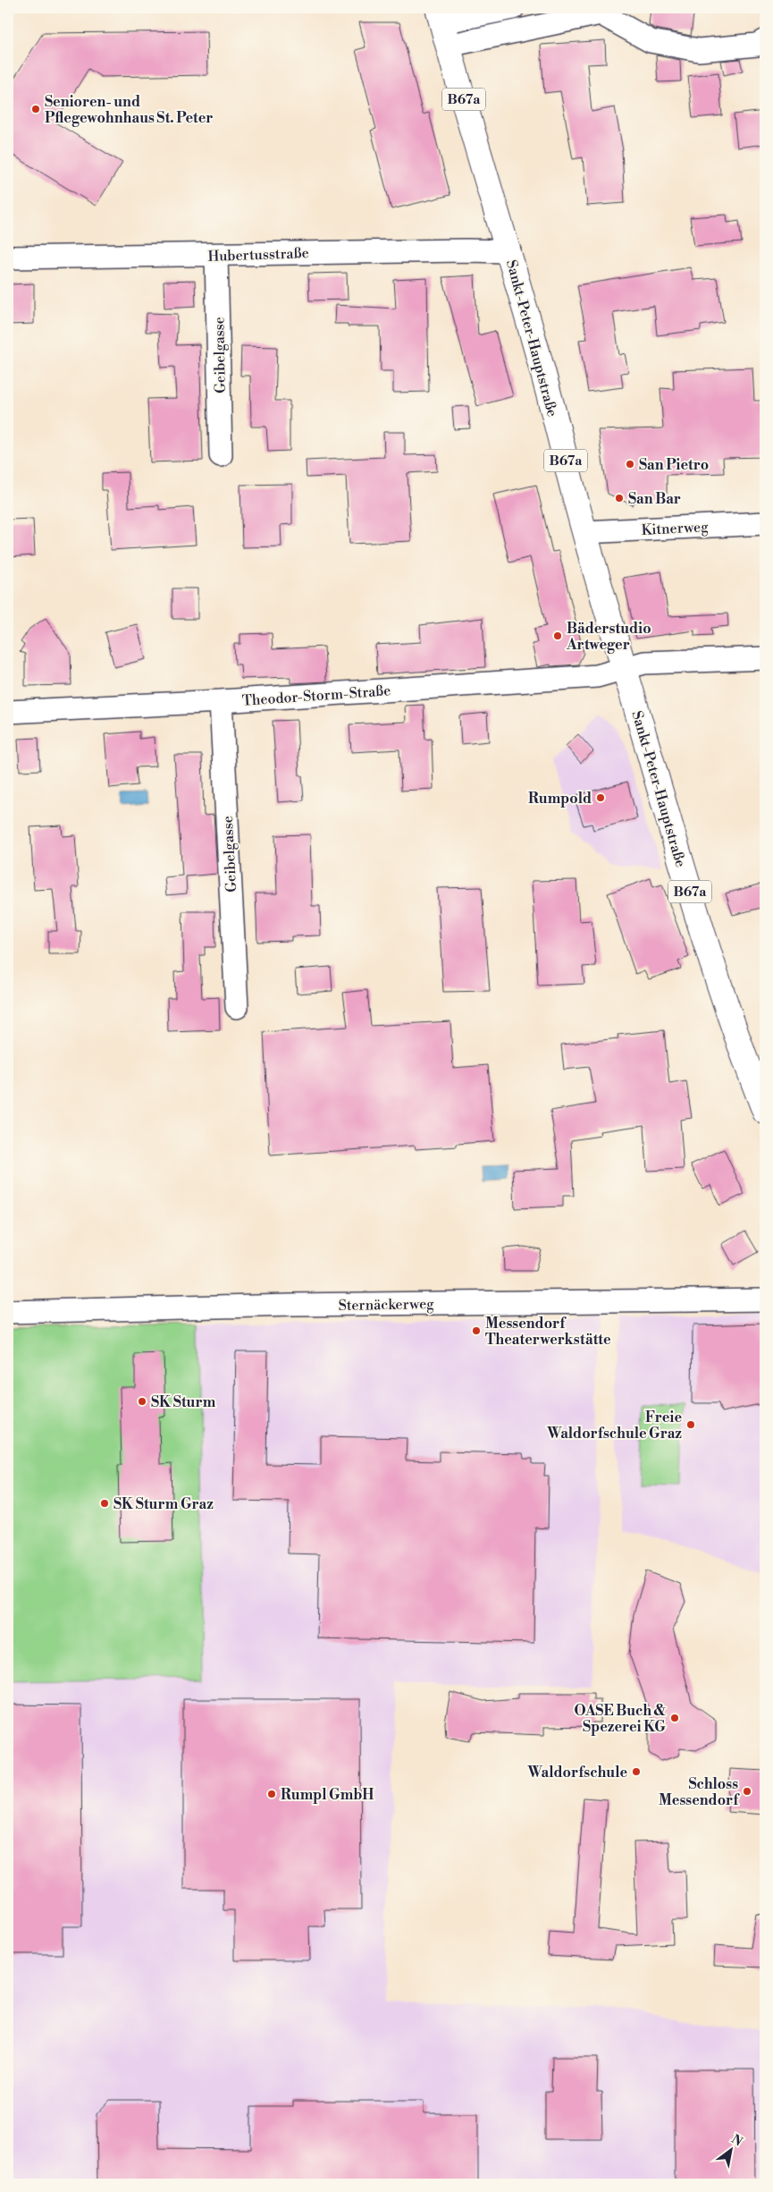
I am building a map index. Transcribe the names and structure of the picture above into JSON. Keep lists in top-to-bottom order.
{
  "streets": {
    "main road": ["B67a", "Sankt-Peter-Hauptstraße"],
    "street": [
      "Hubertusstraße",
      "Geibelgasse",
      "Kitnerweg",
      "Theodor-Storm-Straße",
      "Sternäckerweg"
    ]
  },
  "crossings": [
    ["Hubertusstraße", "Sankt-Peter-Hauptstraße"],
    ["Hubertusstraße", "Geibelgasse"],
    ["Sankt-Peter-Hauptstraße", "Kitnerweg"],
    ["Sankt-Peter-Hauptstraße", "Theodor-Storm-Straße"],
    ["Geibelgasse", "Theodor-Storm-Straße"]
  ],
  "places": [
    "Senioren- und Pflegewohnhaus St. Peter",
    "San Pietro",
    "San Bar",
    "Bäderstudio Artweger",
    "Rumpold",
    "Messendorf Theaterwerkstätte",
    "SK Sturm",
    "Freie Waldorfschule Graz",
    "SK Sturm Graz",
    "OASE Buch & Spezerei KG",
    "Waldorfschule",
    "Schloss Messendorf",
    "Rumpl GmbH"
  ],
  "north": "top right"
}
